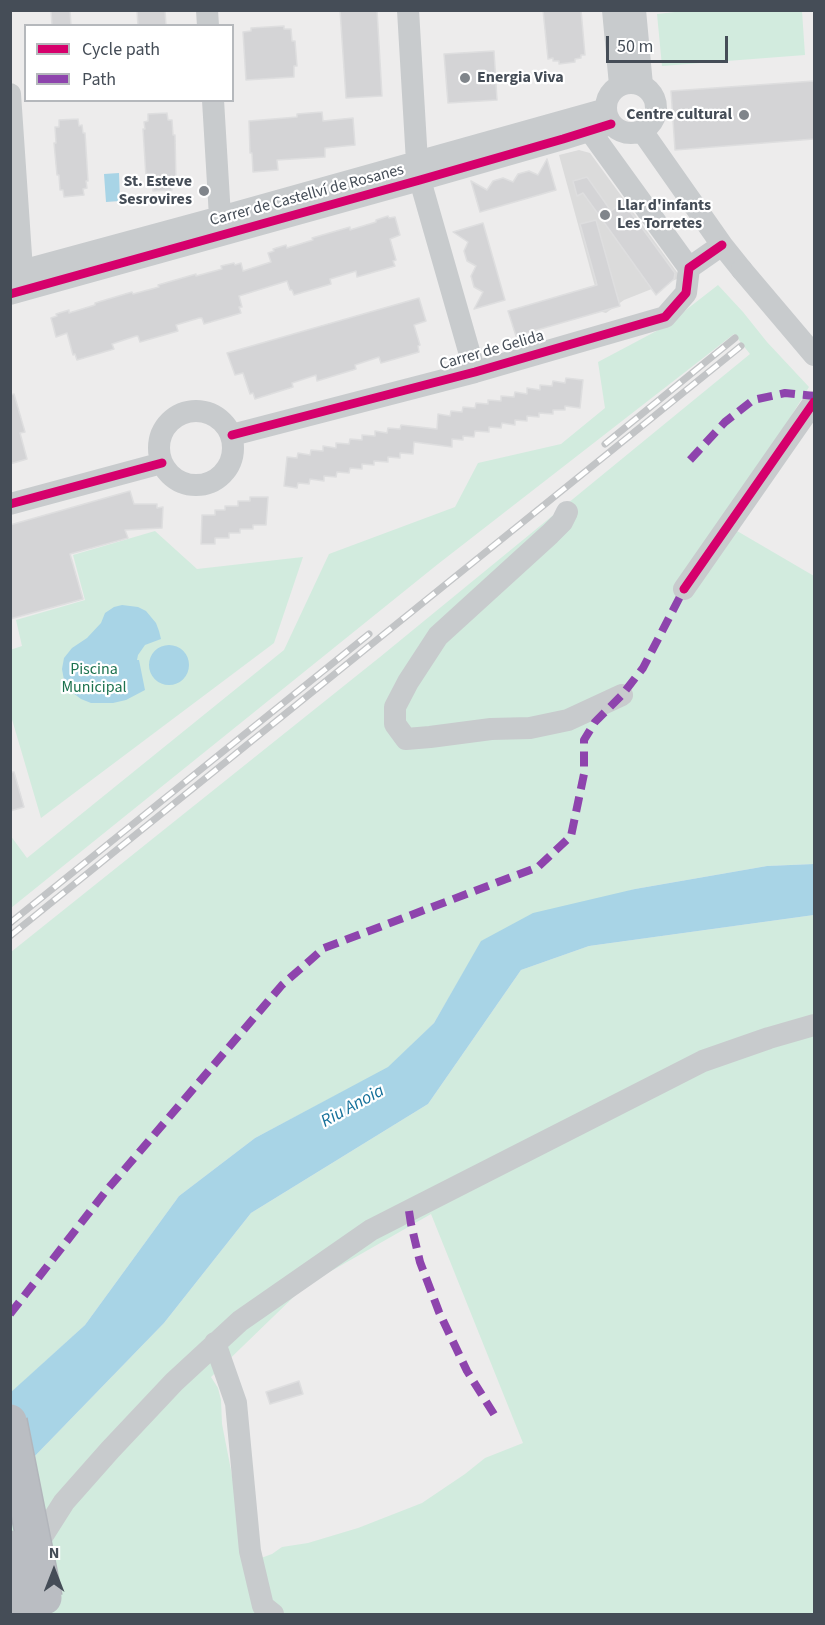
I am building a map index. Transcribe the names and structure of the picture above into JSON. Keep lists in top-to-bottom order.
{
  "streets": {
    "street": ["Carrer de Castellví de Rosanes", "Carrer de Gelida"]
  },
  "water": ["Riu Anoia"],
  "parks": ["Piscina Municipal"],
  "places": [
    "Energia Viva",
    "Centre cultural",
    "St. Esteve Sesrovires",
    "Llar d'infants Les Torretes"
  ],
  "legend": ["Cycle path", "Path"],
  "scale_bar": "50 m",
  "north": "top"
}
